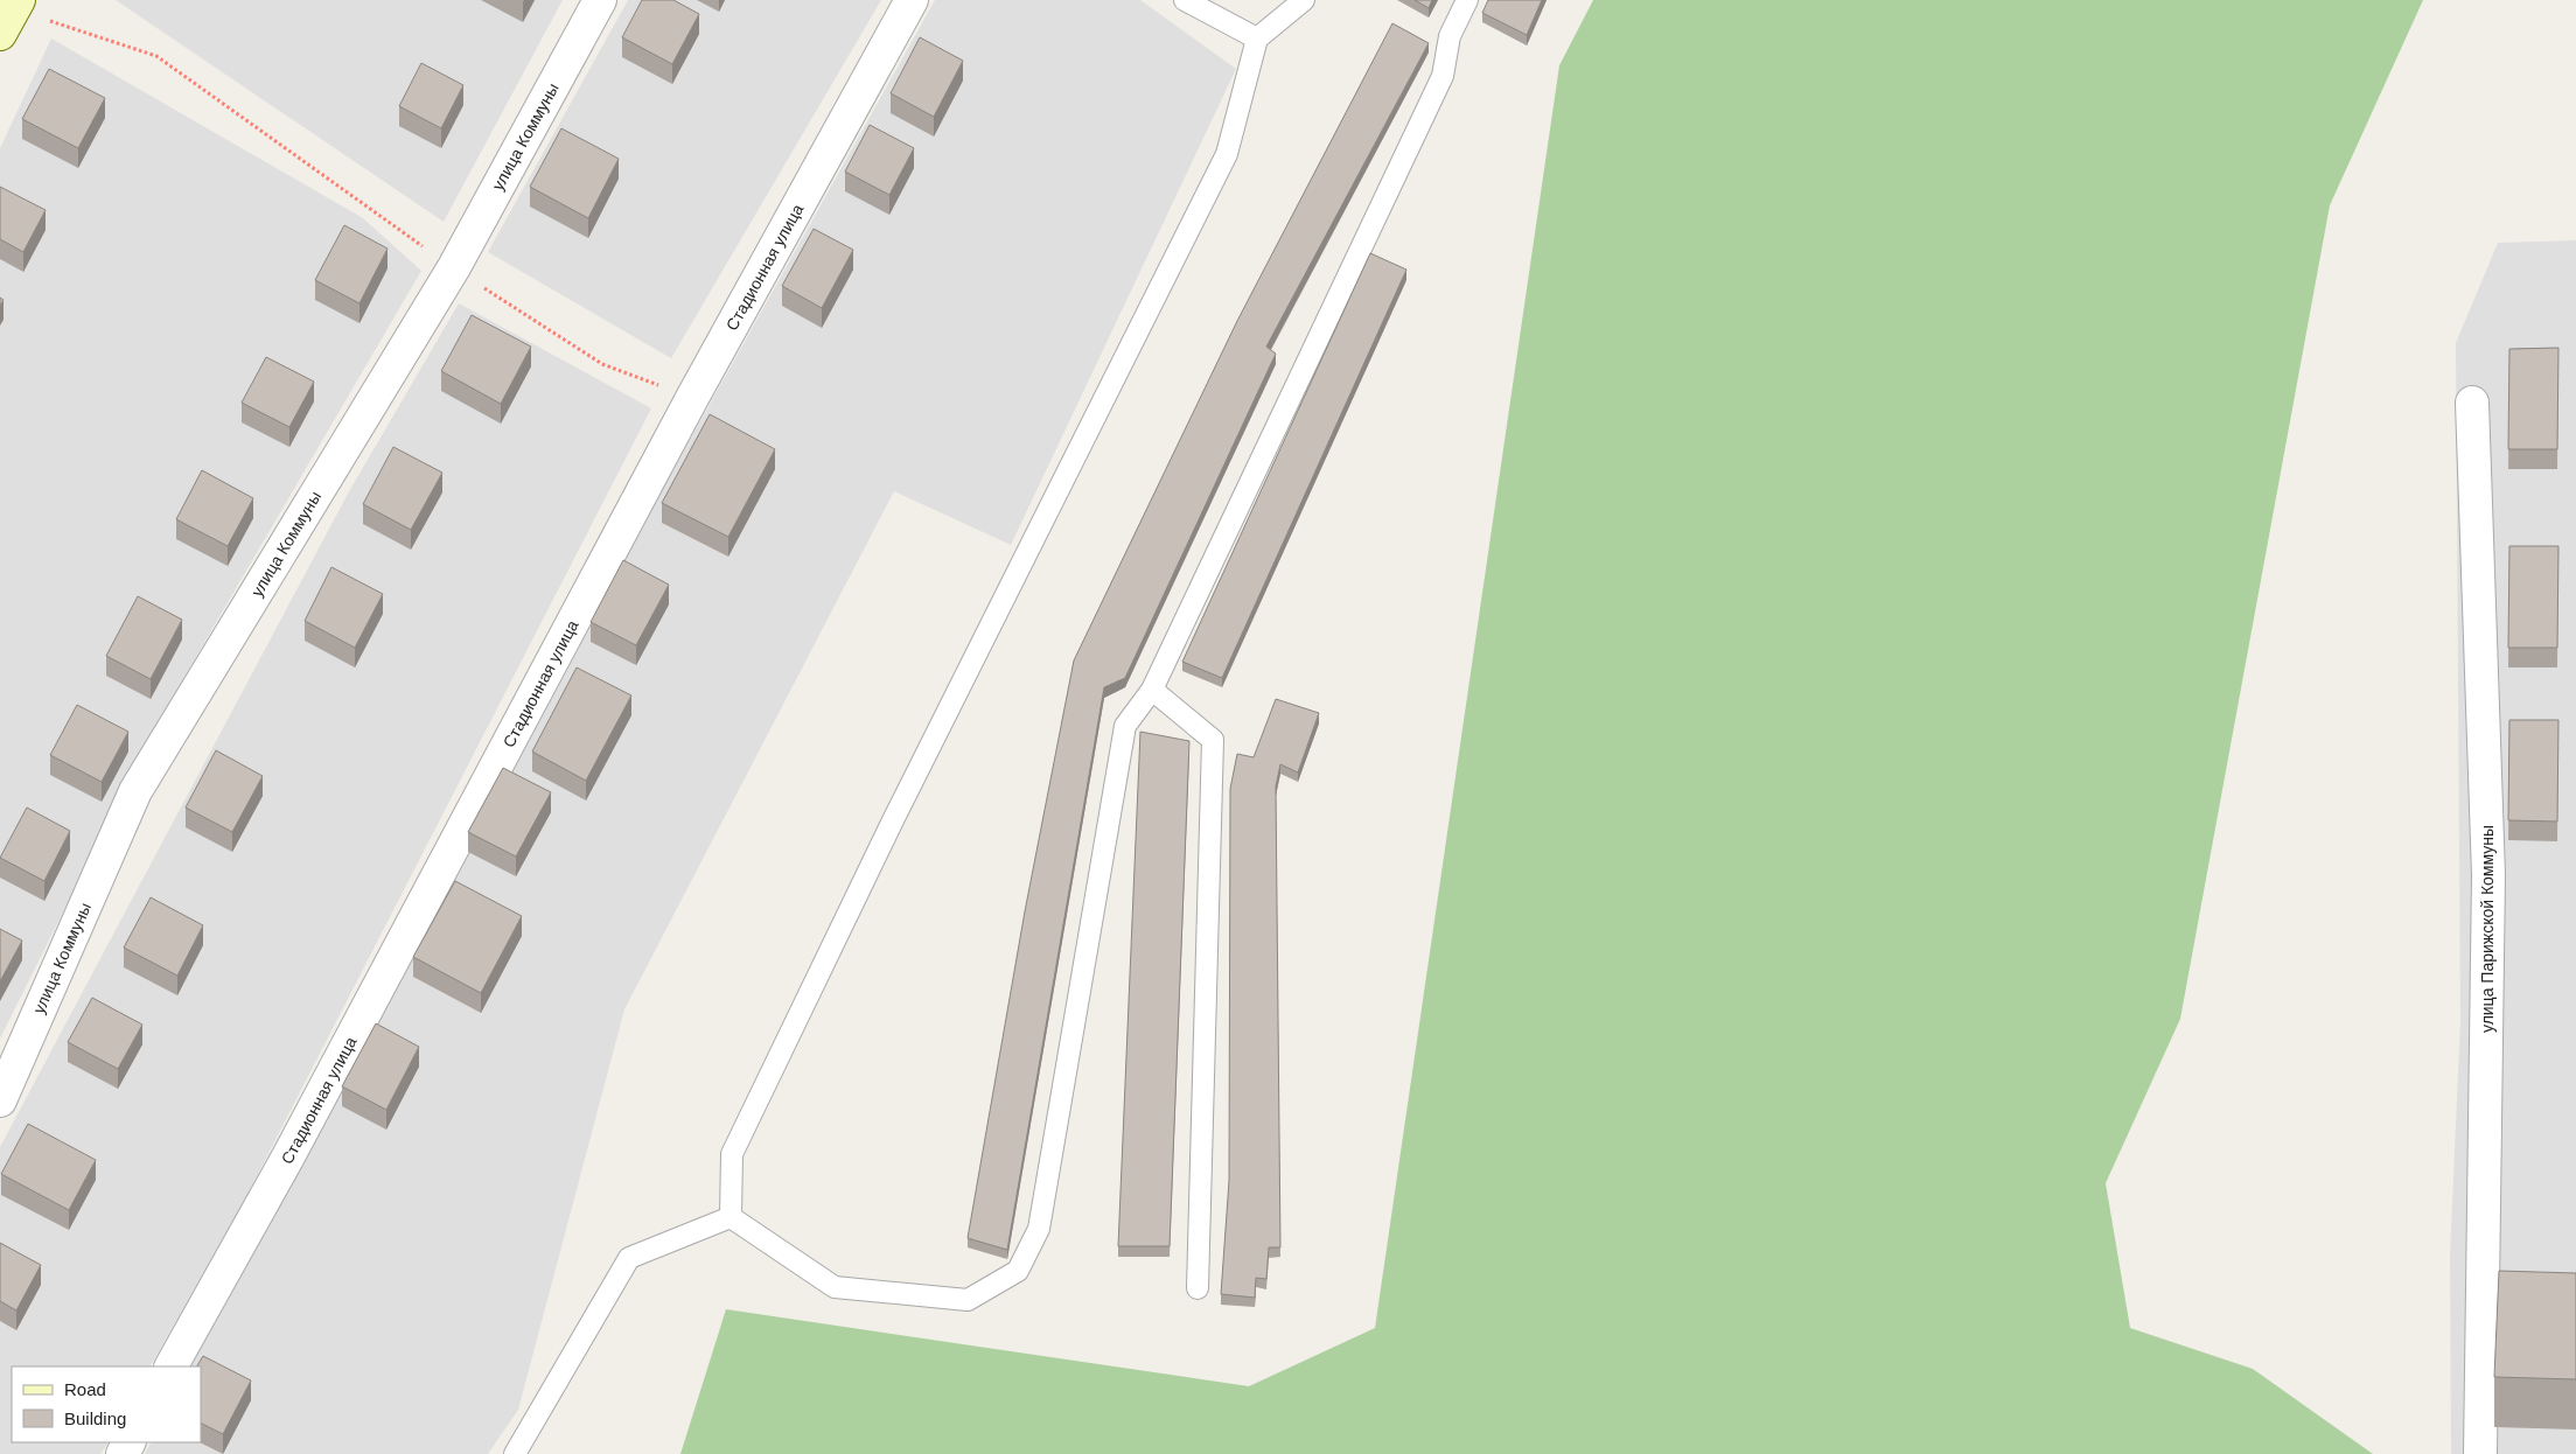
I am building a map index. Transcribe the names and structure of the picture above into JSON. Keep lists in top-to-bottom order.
{
  "streets": {
    "street": ["улица Коммуны", "Стадионная улица", "улица Парижской Коммуны"]
  },
  "legend": ["Road", "Building"]
}
